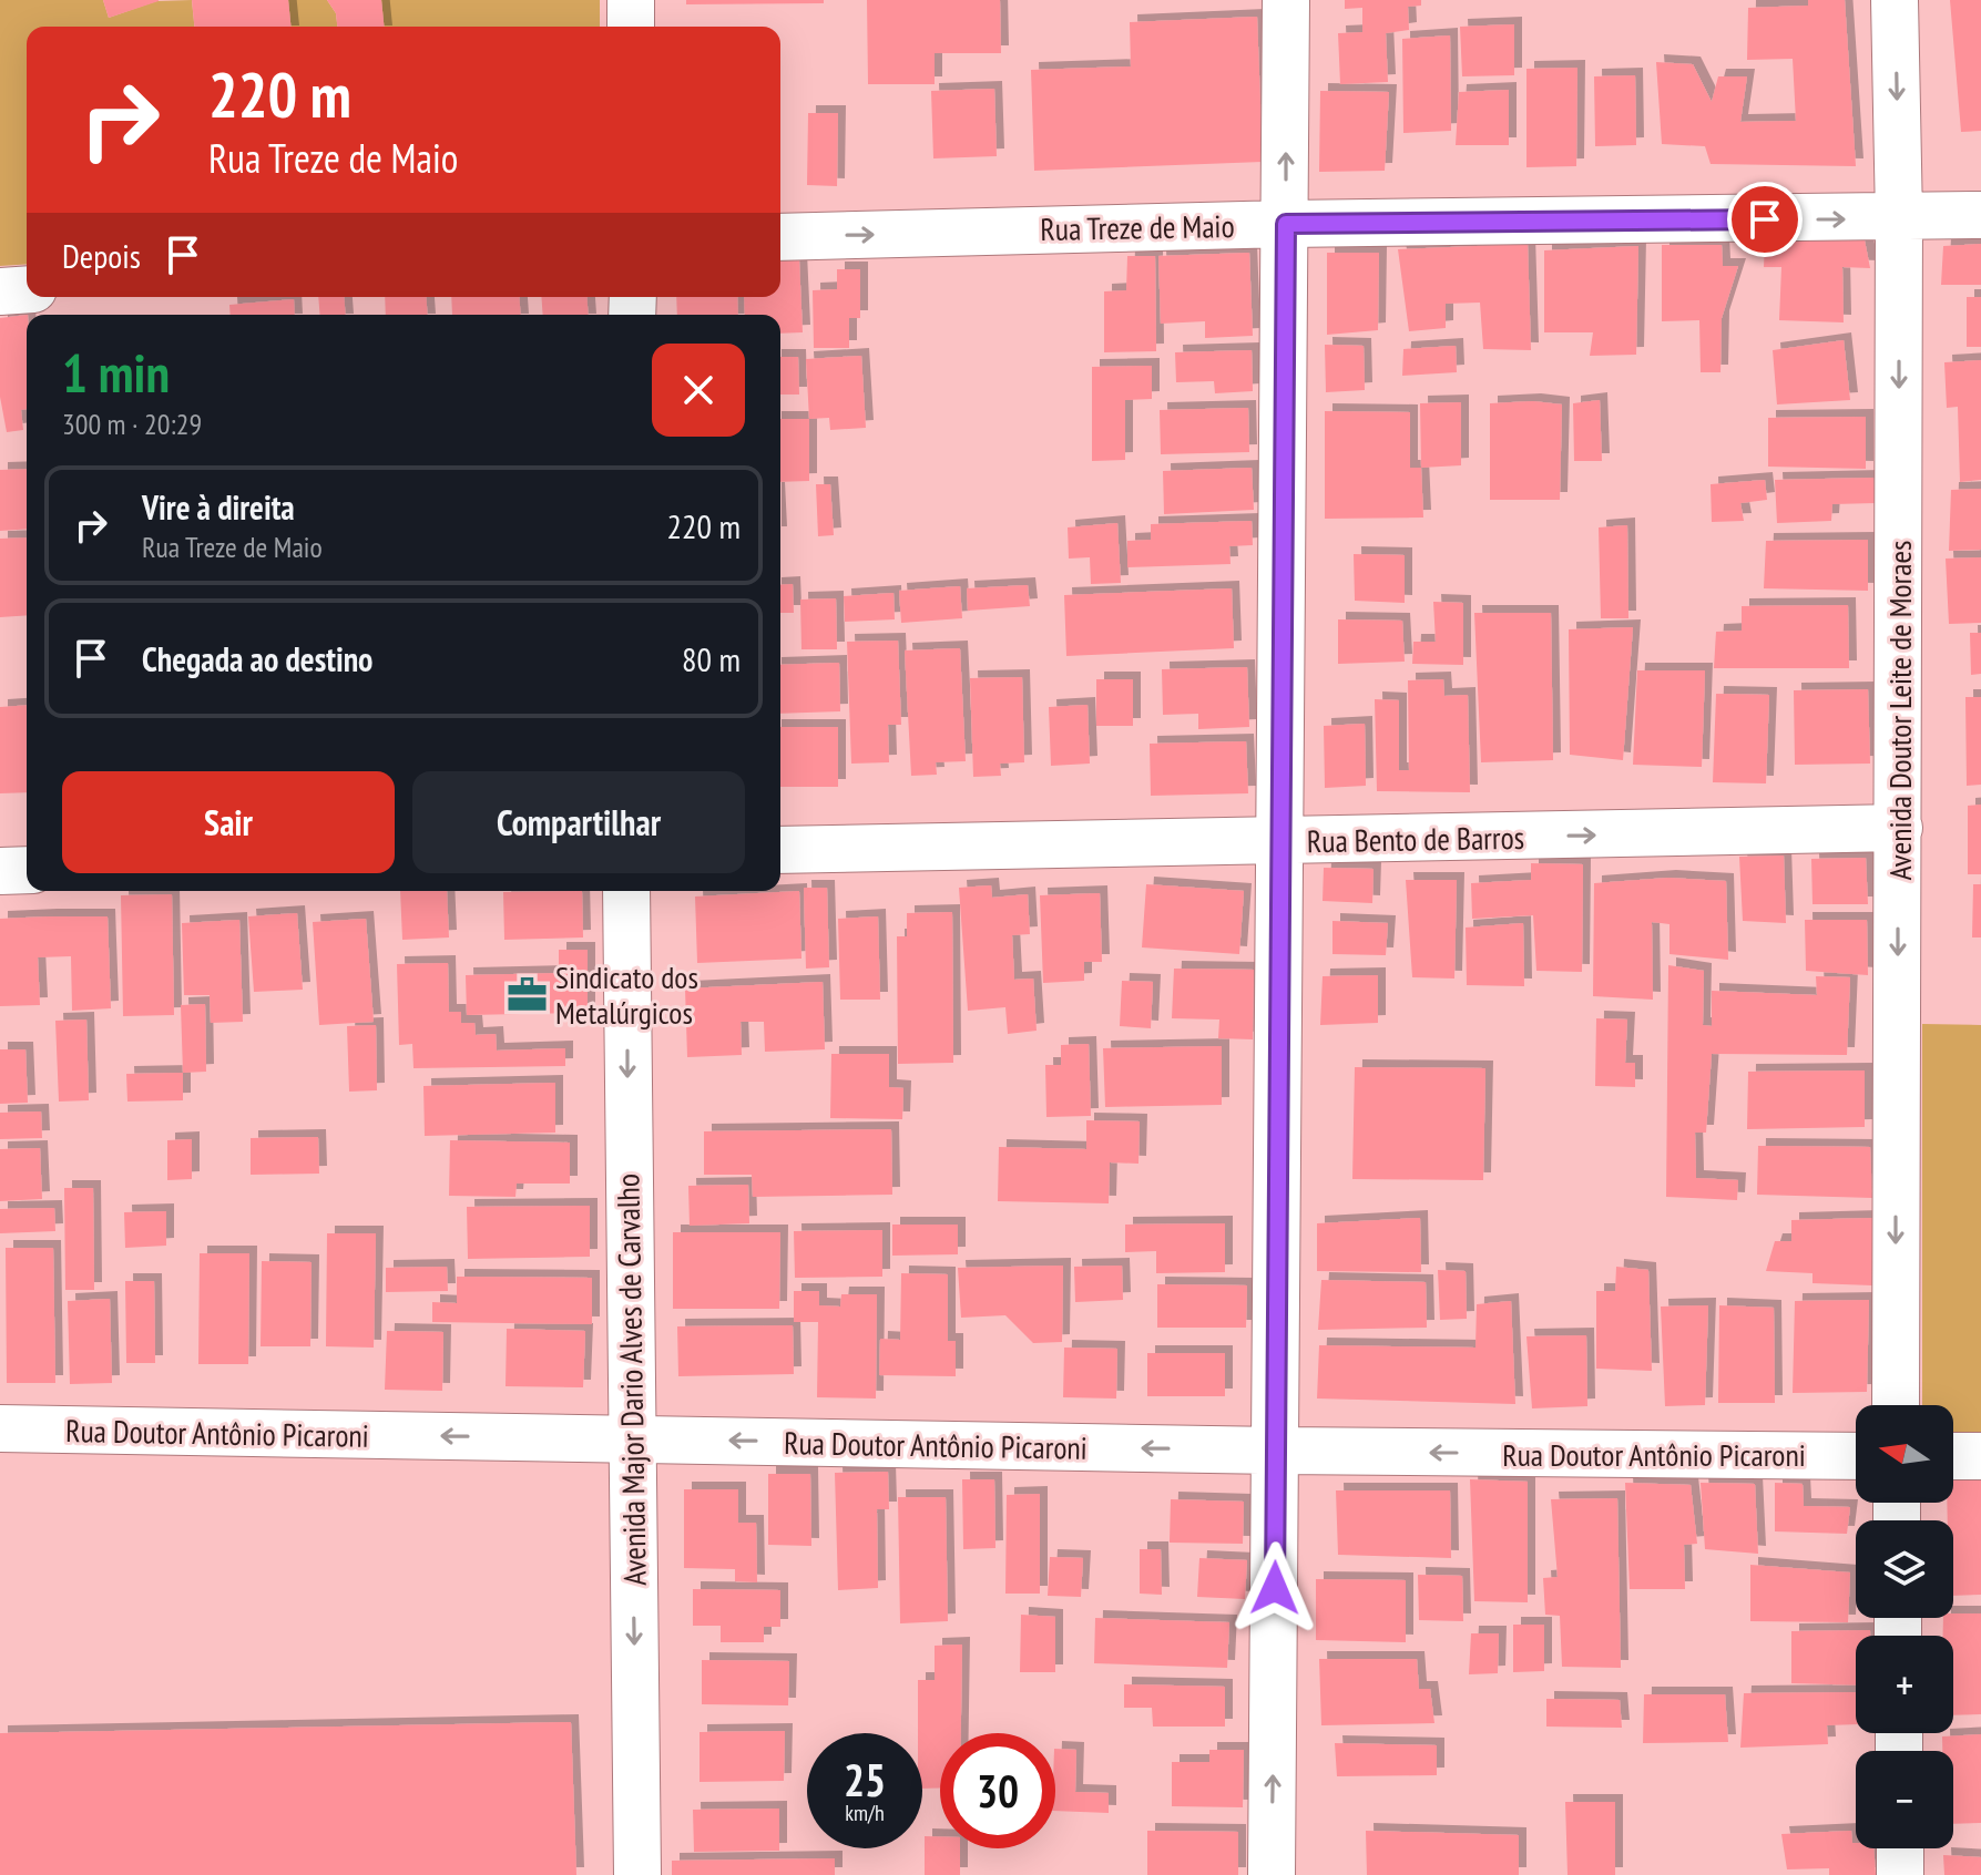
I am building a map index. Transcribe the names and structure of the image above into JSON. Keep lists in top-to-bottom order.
{
  "streets": {
    "street": [
      "Rua Treze de Maio",
      "Avenida Doutor Leite de Moraes",
      "Rua Bento de Barros",
      "Avenida Major Dario Alves de Carvalho",
      "Rua Doutor Antônio Picaroni"
    ]
  },
  "crossings": [
    ["Rua Treze de Maio", "Avenida Doutor Leite de Moraes"],
    ["Avenida Doutor Leite de Moraes", "Rua Bento de Barros"],
    ["Avenida Major Dario Alves de Carvalho", "Rua Doutor Antônio Picaroni"]
  ],
  "one_way": [
    "Rua Treze de Maio",
    "Avenida Doutor Leite de Moraes",
    "Rua Bento de Barros",
    "Avenida Major Dario Alves de Carvalho",
    "Rua Doutor Antônio Picaroni"
  ],
  "places": {
    "office": ["Sindicato dos Metalúrgicos"]
  },
  "north": "left",
  "page": {
    "turn": ["220 m", "Rua Treze de Maio"],
    "then": "Depois",
    "heading": ["1 min", "300 m · 20:29"],
    "list": [
      {
        "name": "Vire à direita",
        "note": "Rua Treze de Maio",
        "value": "220 m"
      },
      {
        "name": "Chegada ao destino",
        "value": "80 m"
      }
    ],
    "buttons": ["Sair", "Compartilhar"],
    "map_buttons": ["+", "−"],
    "speed": "25 km/h",
    "limit": "30"
  }
}
